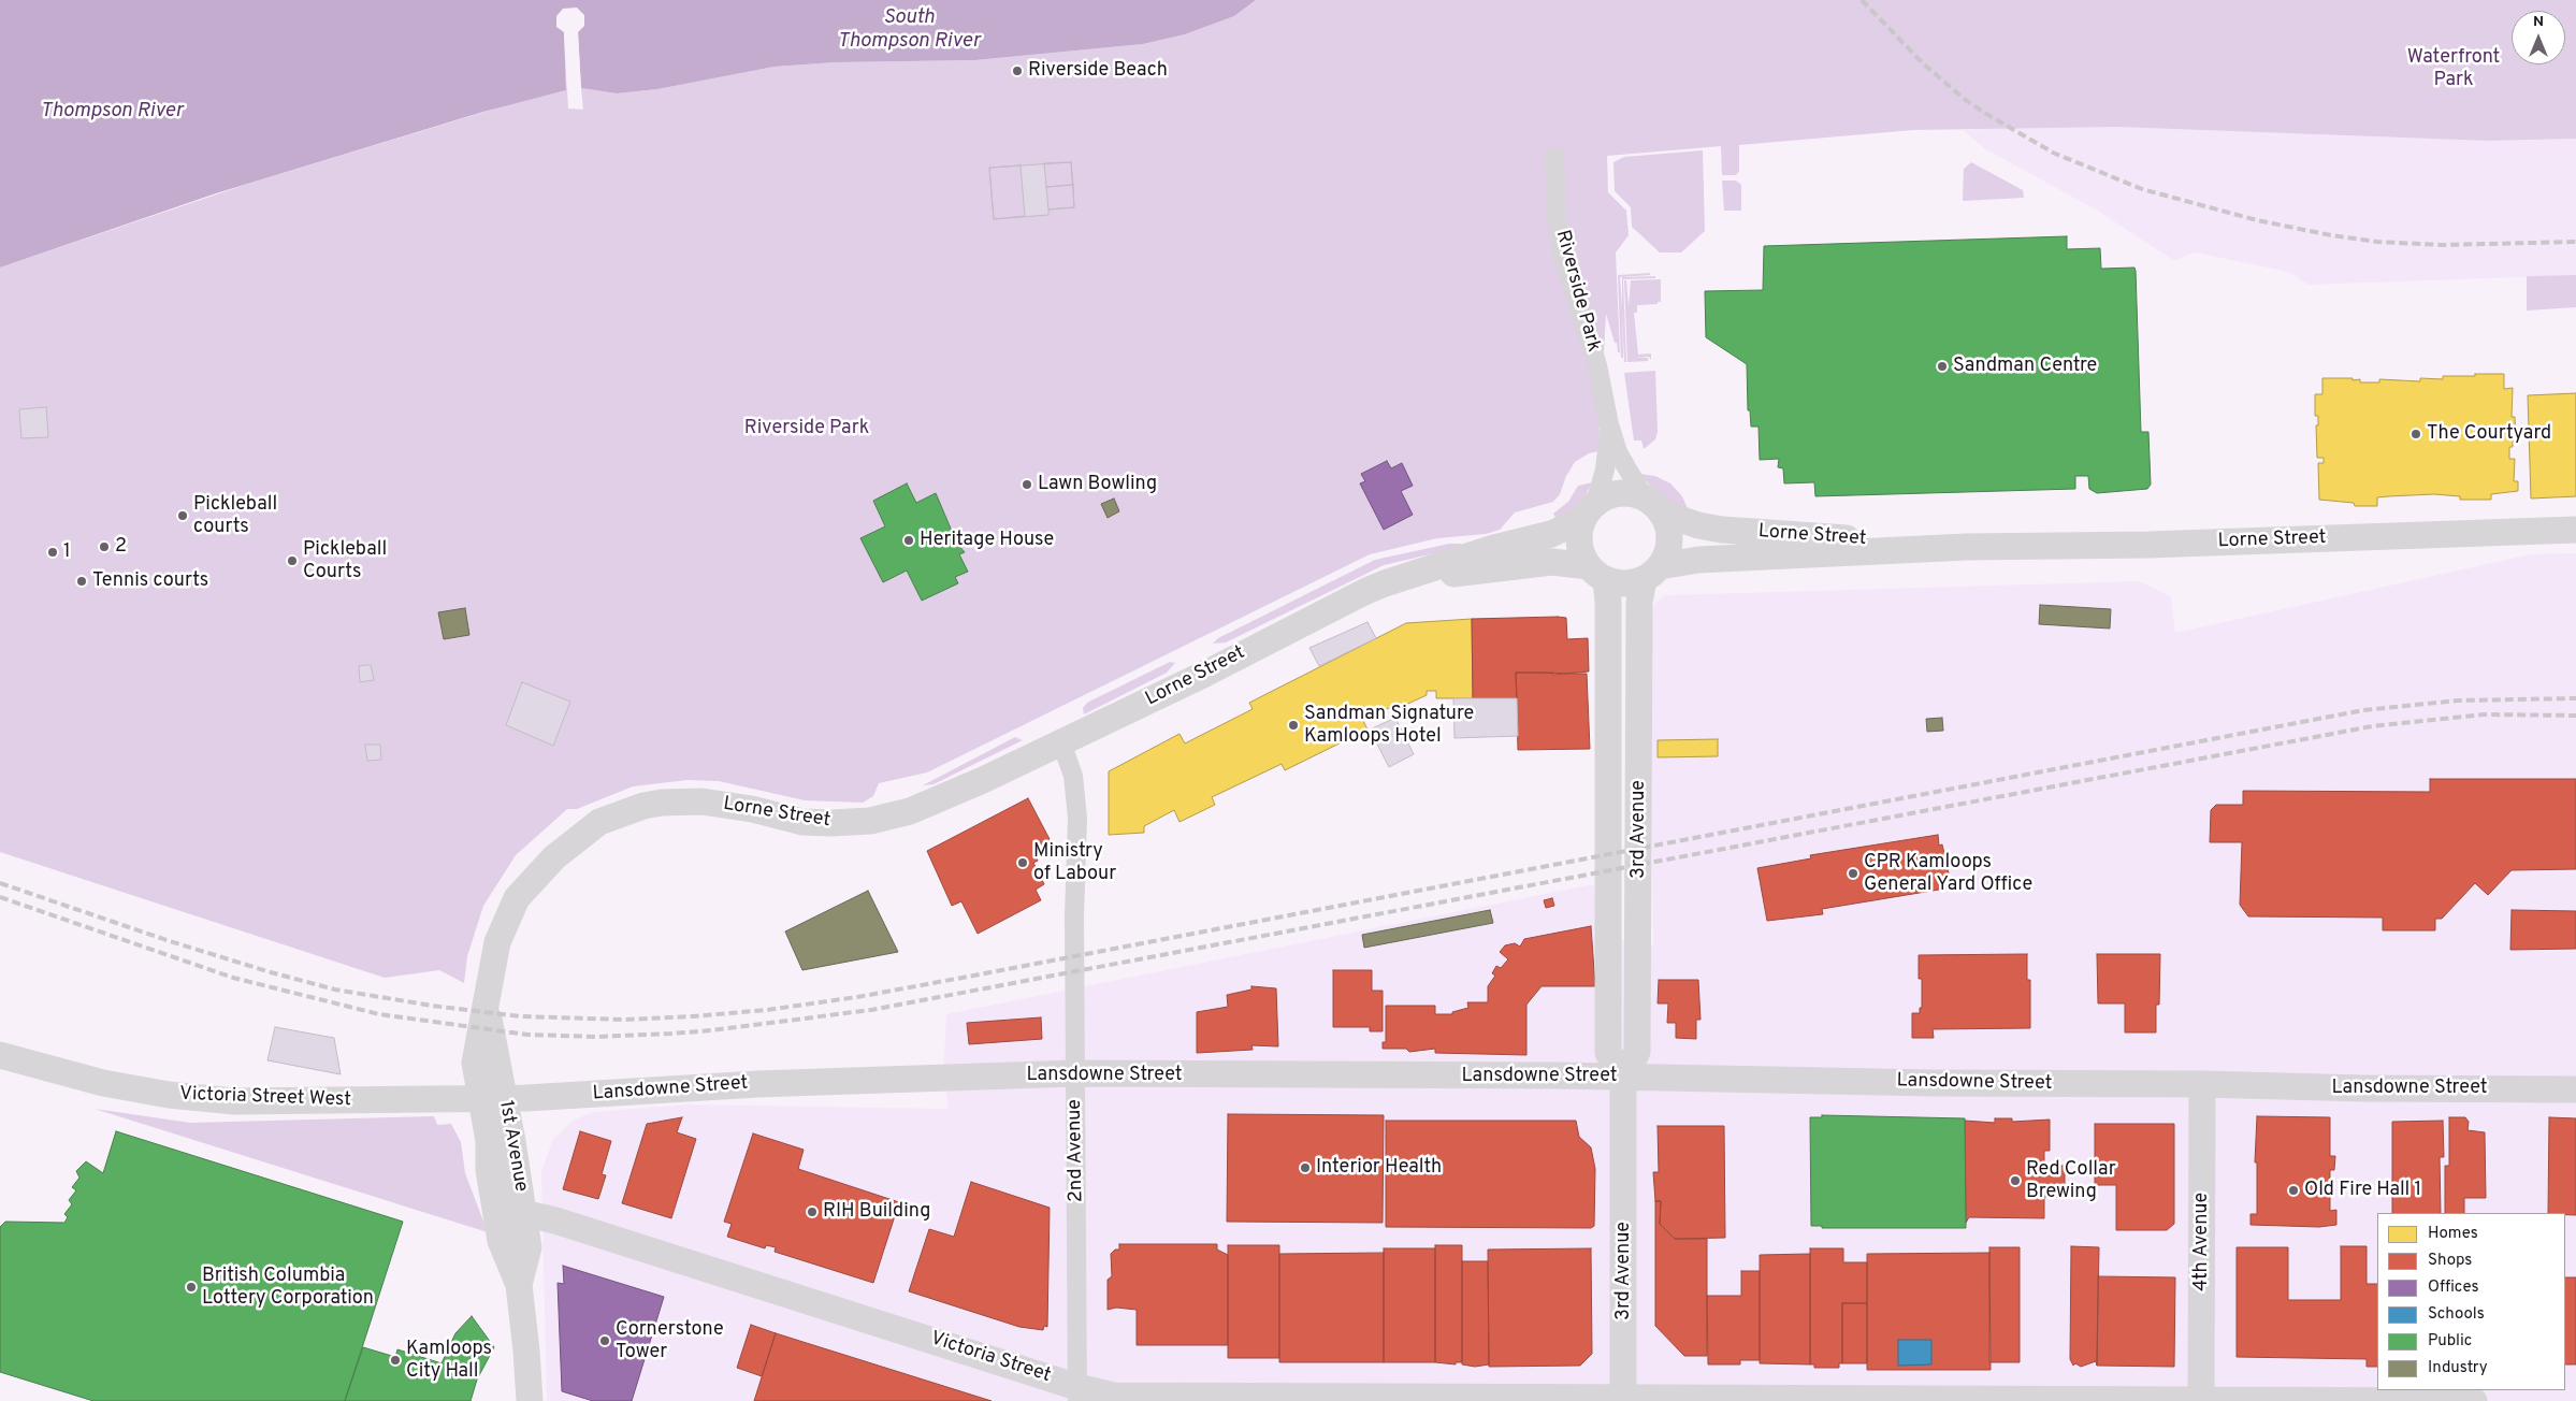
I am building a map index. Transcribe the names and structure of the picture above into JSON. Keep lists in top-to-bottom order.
{
  "streets": {
    "street": [
      "Riverside Park",
      "Lorne Street",
      "3rd Avenue",
      "Lansdowne Street",
      "Victoria Street West",
      "1st Avenue",
      "2nd Avenue",
      "4th Avenue",
      "Victoria Street"
    ]
  },
  "crossings": [
    ["Riverside Park", "Lorne Street"],
    ["Riverside Park", "3rd Avenue"],
    ["Lorne Street", "3rd Avenue"],
    ["Lorne Street", "Lansdowne Street"],
    ["Lorne Street", "Victoria Street West"],
    ["Lorne Street", "1st Avenue"],
    ["Lorne Street", "2nd Avenue"],
    ["3rd Avenue", "Lansdowne Street"],
    ["3rd Avenue", "Victoria Street"],
    ["Lansdowne Street", "Victoria Street West"],
    ["Lansdowne Street", "1st Avenue"],
    ["Lansdowne Street", "2nd Avenue"],
    ["Lansdowne Street", "4th Avenue"],
    ["Victoria Street West", "1st Avenue"],
    ["1st Avenue", "Victoria Street"],
    ["2nd Avenue", "Victoria Street"],
    ["4th Avenue", "Victoria Street"]
  ],
  "water": ["South Thompson River", "Thompson River"],
  "parks": ["Waterfront Park", "Riverside Park"],
  "places": [
    "Riverside Beach",
    "Sandman Centre",
    "The Courtyard",
    "Lawn Bowling",
    "Pickleball courts",
    "Heritage House",
    "2",
    "1",
    "Pickleball Courts",
    "Tennis courts",
    "Sandman Signature Kamloops Hotel",
    "Ministry of Labour",
    "CPR Kamloops General Yard Office",
    "Interior Health",
    "Red Collar Brewing",
    "Old Fire Hall 1",
    "RIH Building",
    "British Columbia Lottery Corporation",
    "Cornerstone Tower",
    "Kamloops City Hall"
  ],
  "legend": [
    "Homes",
    "Shops",
    "Offices",
    "Schools",
    "Public",
    "Industry"
  ],
  "north": "top"
}
